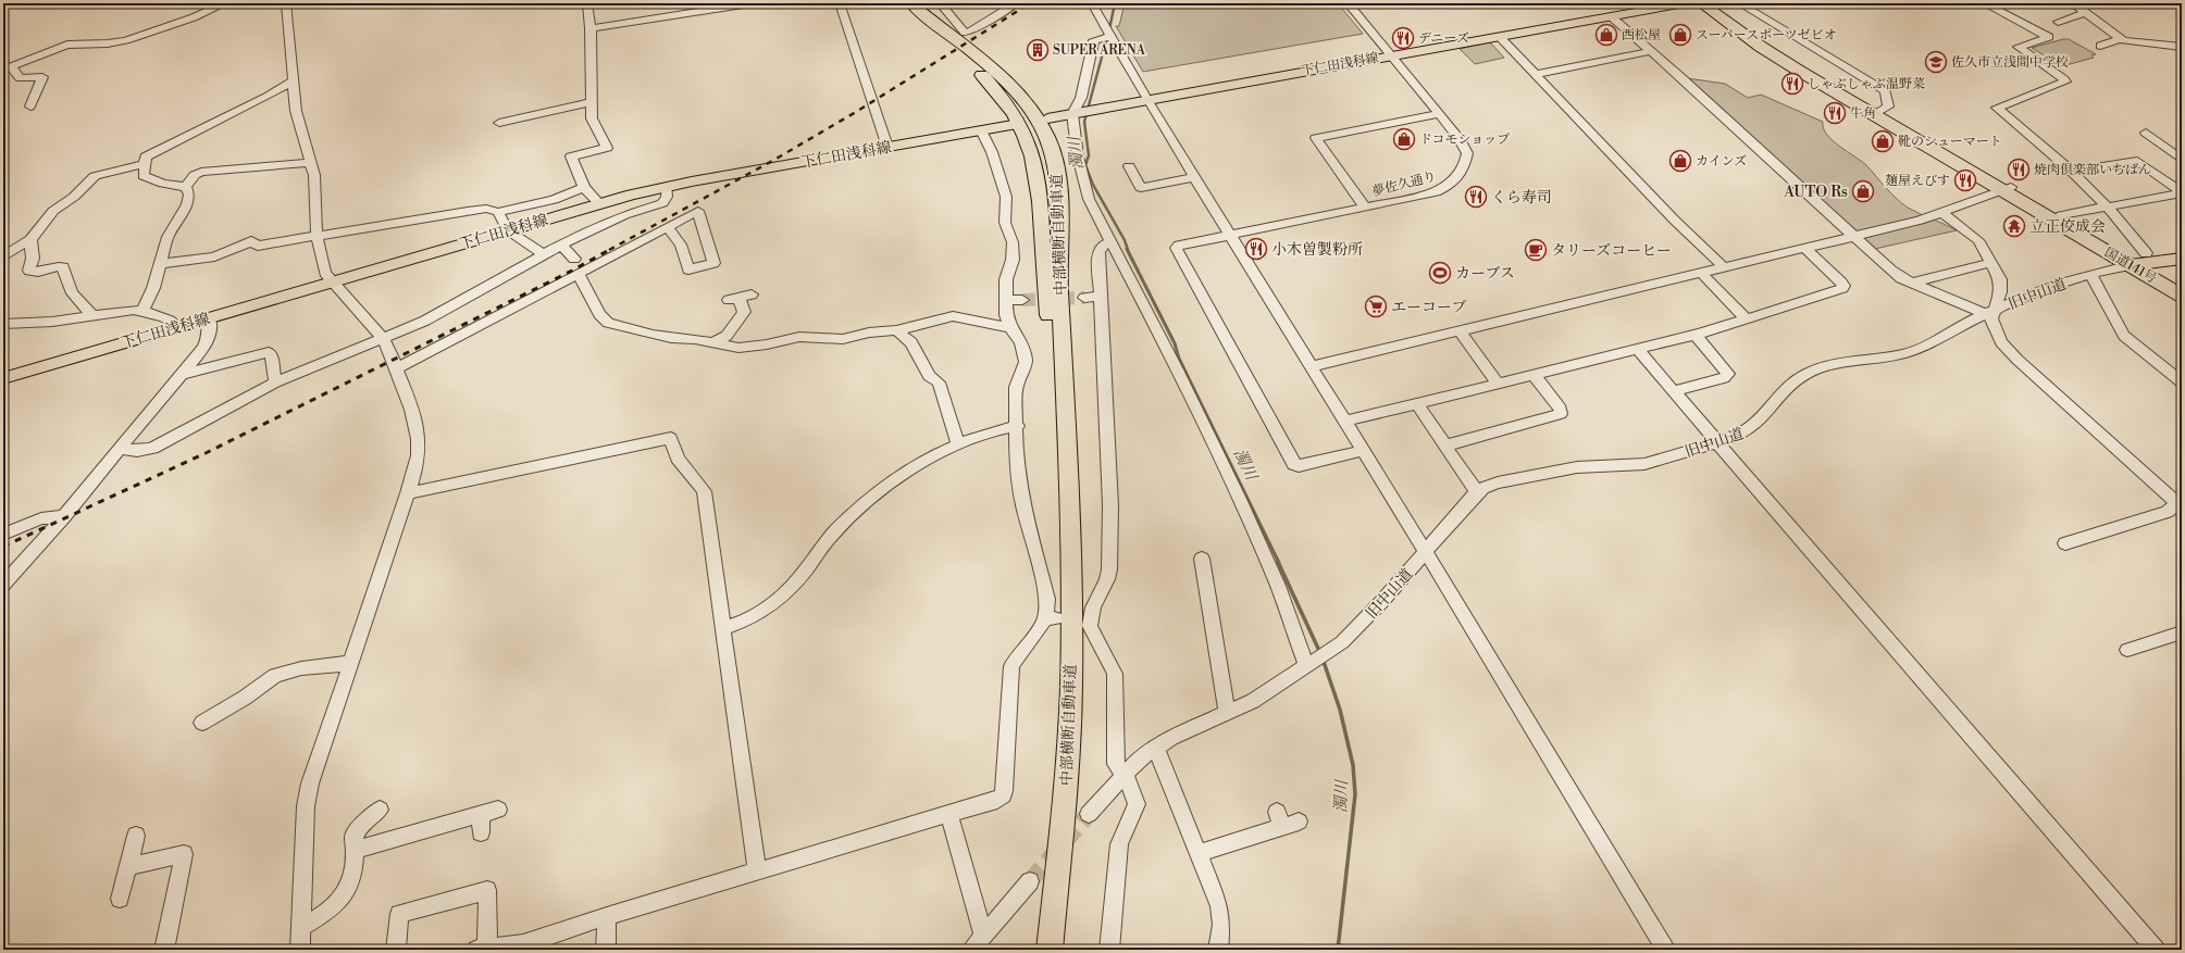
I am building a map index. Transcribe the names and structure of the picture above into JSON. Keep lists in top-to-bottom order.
{
  "streets": {
    "highway": ["中部横断自動車道", "国道141号"],
    "main road": ["下仁田浅科線", "旧中山道"],
    "street": ["夢佐久通り"]
  },
  "crossings": [
    ["下仁田浅科線", "夢佐久通り"],
    ["国道141号", "旧中山道"]
  ],
  "water": ["濁川"],
  "places": {
    "shop": [
      "西松屋",
      "スーパースポーツゼビオ",
      "ドコモショップ",
      "靴のシューマート",
      "カインズ",
      "AUTO Rs"
    ],
    "restaurant": [
      "デニーズ",
      "しゃぶしゃぶ温野菜",
      "牛角",
      "焼肉倶楽部いちばん",
      "麺屋えびす",
      "くら寿司",
      "小木曽製粉所"
    ],
    "building": ["SUPER ARENA"],
    "school or university": ["佐久市立浅間中学校"],
    "temple": ["立正佼成会"],
    "cafe": ["タリーズコーヒー"],
    "sports": ["カーブス"],
    "supermarket": ["エーコープ"]
  }
}
